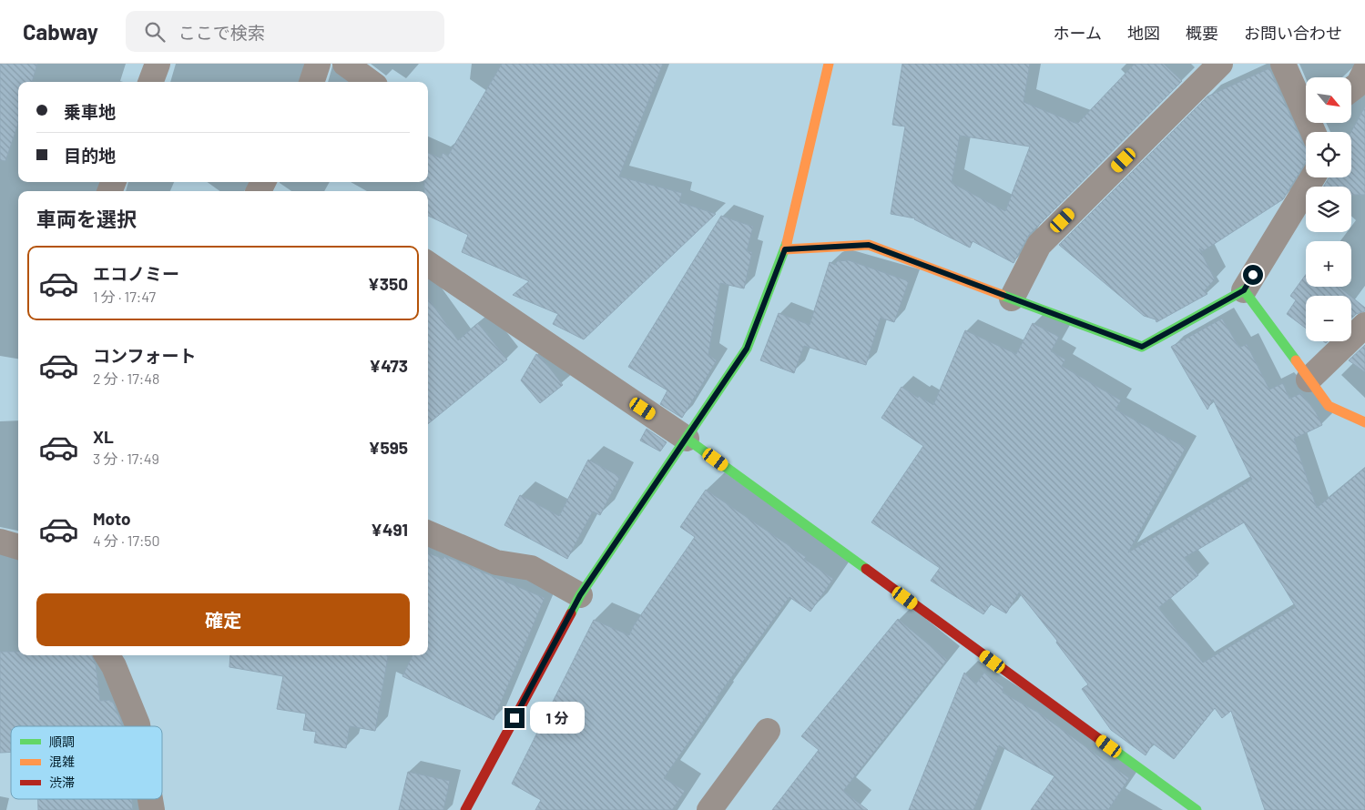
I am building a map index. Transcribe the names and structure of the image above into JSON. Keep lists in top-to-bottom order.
{
  "legend": ["順調", "混雑", "渋滞"],
  "north": "bottom right",
  "page": {
    "header": "Cabway",
    "search": "ここで検索",
    "nav": [
      "ホーム",
      "地図",
      "概要",
      "お問い合わせ"
    ],
    "map_buttons": ["+", "−"],
    "banner": ["乗車地", "目的地"],
    "heading": "車両を選択",
    "list": [
      {
        "name": "エコノミー",
        "note": "1 分 · 17:47",
        "value": "¥350"
      },
      {
        "name": "コンフォート",
        "note": "2 分 · 17:48",
        "value": "¥473"
      },
      {
        "name": "XL",
        "note": "3 分 · 17:49",
        "value": "¥595"
      },
      {
        "name": "Moto",
        "note": "4 分 · 17:50",
        "value": "¥491"
      }
    ],
    "buttons": "確定",
    "bubble": "1 分"
  }
}
